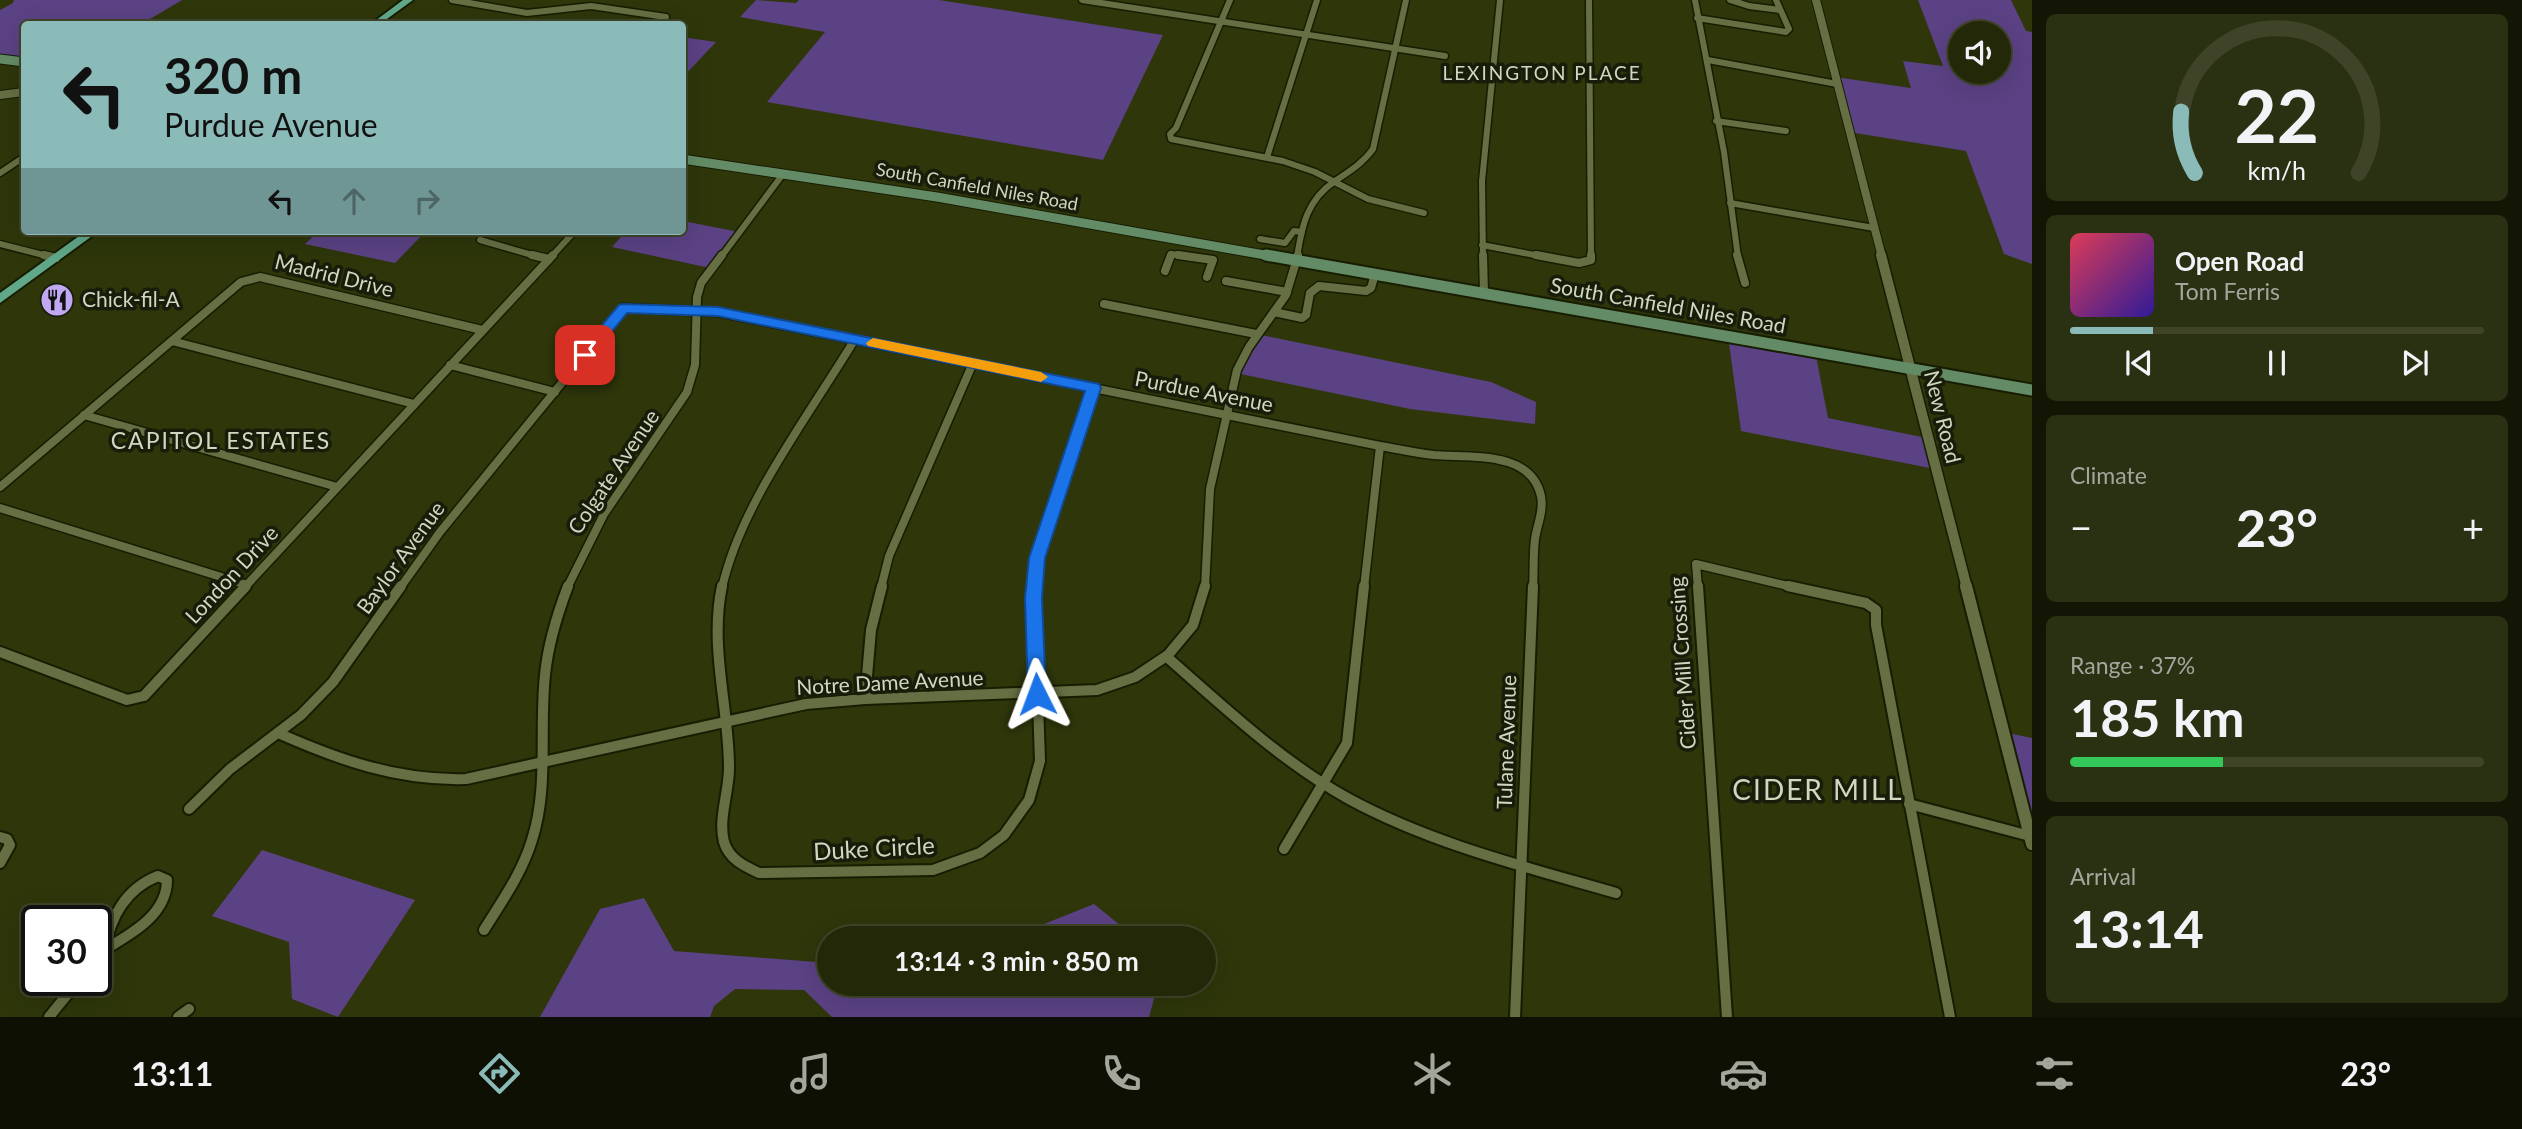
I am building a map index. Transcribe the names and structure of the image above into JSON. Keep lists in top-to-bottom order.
{
  "streets": {
    "main road": ["South Canfield Niles Road"],
    "street": [
      "Madrid Drive",
      "Purdue Avenue",
      "New Road",
      "Colgate Avenue",
      "Baylor Avenue",
      "London Drive",
      "Cider Mill Crossing",
      "Notre Dame Avenue",
      "Tulane Avenue",
      "Duke Circle"
    ]
  },
  "crossings": [
    ["South Canfield Niles Road", "New Road"],
    ["South Canfield Niles Road", "Colgate Avenue"],
    ["South Canfield Niles Road", "Notre Dame Avenue"],
    ["Madrid Drive", "London Drive"],
    ["Purdue Avenue", "Colgate Avenue"],
    ["Purdue Avenue", "Baylor Avenue"],
    ["Purdue Avenue", "Notre Dame Avenue"],
    ["Purdue Avenue", "Tulane Avenue"],
    ["Purdue Avenue", "Duke Circle"],
    ["Colgate Avenue", "Notre Dame Avenue"],
    ["Baylor Avenue", "Notre Dame Avenue"],
    ["Notre Dame Avenue", "Duke Circle"]
  ],
  "districts": ["LEXINGTON PLACE", "CAPITOL ESTATES", "CIDER MILL"],
  "places": {
    "restaurant": ["Chick-fil-A"]
  },
  "page": {
    "turn": ["320 m", "Purdue Avenue"],
    "song": ["Open Road", "Tom Ferris"],
    "tile": [
      "Climate",
      ["Range · 37%", "185 km"],
      ["Arrival", "13:14"]
    ],
    "heat": ["−", "23°", "+"],
    "limit": "30",
    "trip": "13:14 · 3 min · 850 m",
    "tabs": ["13:11", "23°"],
    "gauge": ["22", "km/h"]
  }
}
